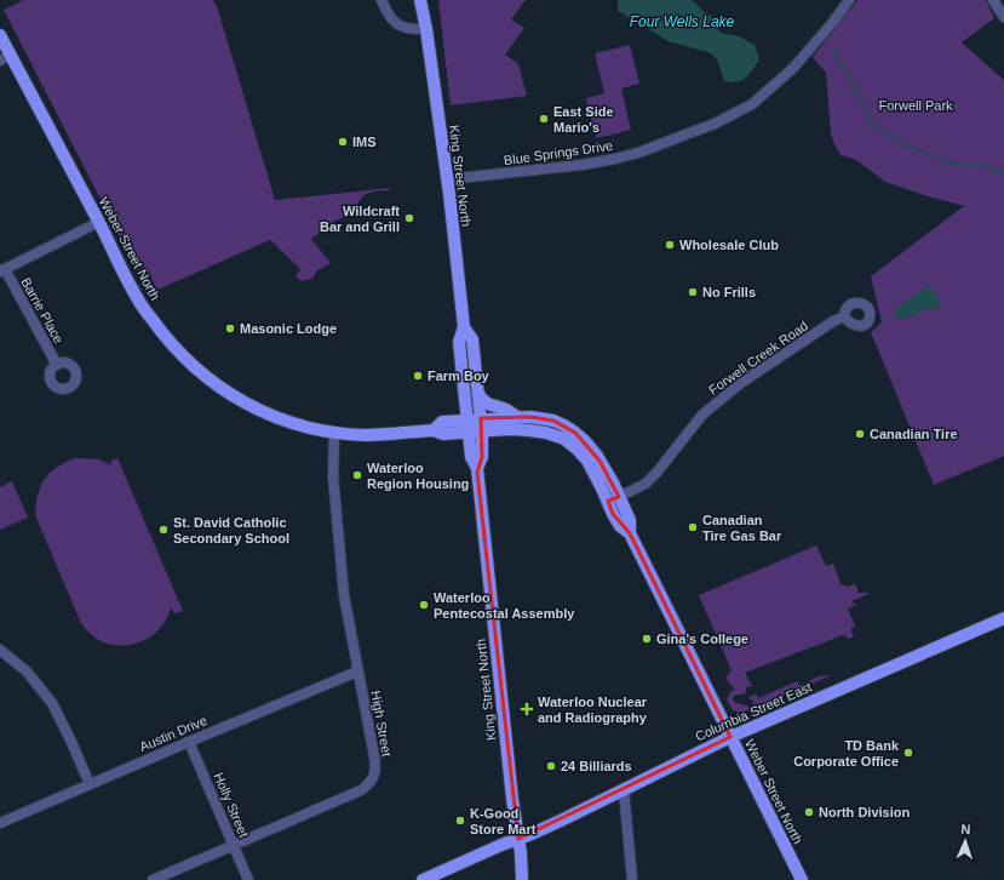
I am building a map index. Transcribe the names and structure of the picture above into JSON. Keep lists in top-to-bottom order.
{
  "streets": {
    "main road": ["King Street North", "Weber Street North", "Columbia Street East"],
    "street": [
      "Blue Springs Drive",
      "Barrie Place",
      "Forwell Creek Road",
      "High Street",
      "Austin Drive",
      "Holly Street"
    ]
  },
  "crossings": [
    ["Blue Springs Drive", "King Street North"],
    ["King Street North", "Weber Street North"],
    ["King Street North", "Columbia Street East"],
    ["Weber Street North", "Forwell Creek Road"],
    ["Weber Street North", "Columbia Street East"],
    ["Weber Street North", "High Street"],
    ["High Street", "Austin Drive"],
    ["High Street", "Holly Street"],
    ["Austin Drive", "Holly Street"]
  ],
  "water": ["Four Wells Lake"],
  "parks": ["Forwell Park"],
  "places": {
    "other": [
      "East Side Mario's",
      "IMS",
      "Wildcraft Bar and Grill",
      "Wholesale Club",
      "No Frills",
      "Masonic Lodge",
      "Farm Boy",
      "Canadian Tire",
      "Waterloo Region Housing",
      "Canadian Tire Gas Bar",
      "St. David Catholic Secondary School",
      "Waterloo Pentecostal Assembly",
      "Gina's College",
      "TD Bank Corporate Office",
      "24 Billiards",
      "North Division",
      "K-Good Store Mart"
    ],
    "health": ["Waterloo Nuclear and Radiography"]
  },
  "north": "top"
}
